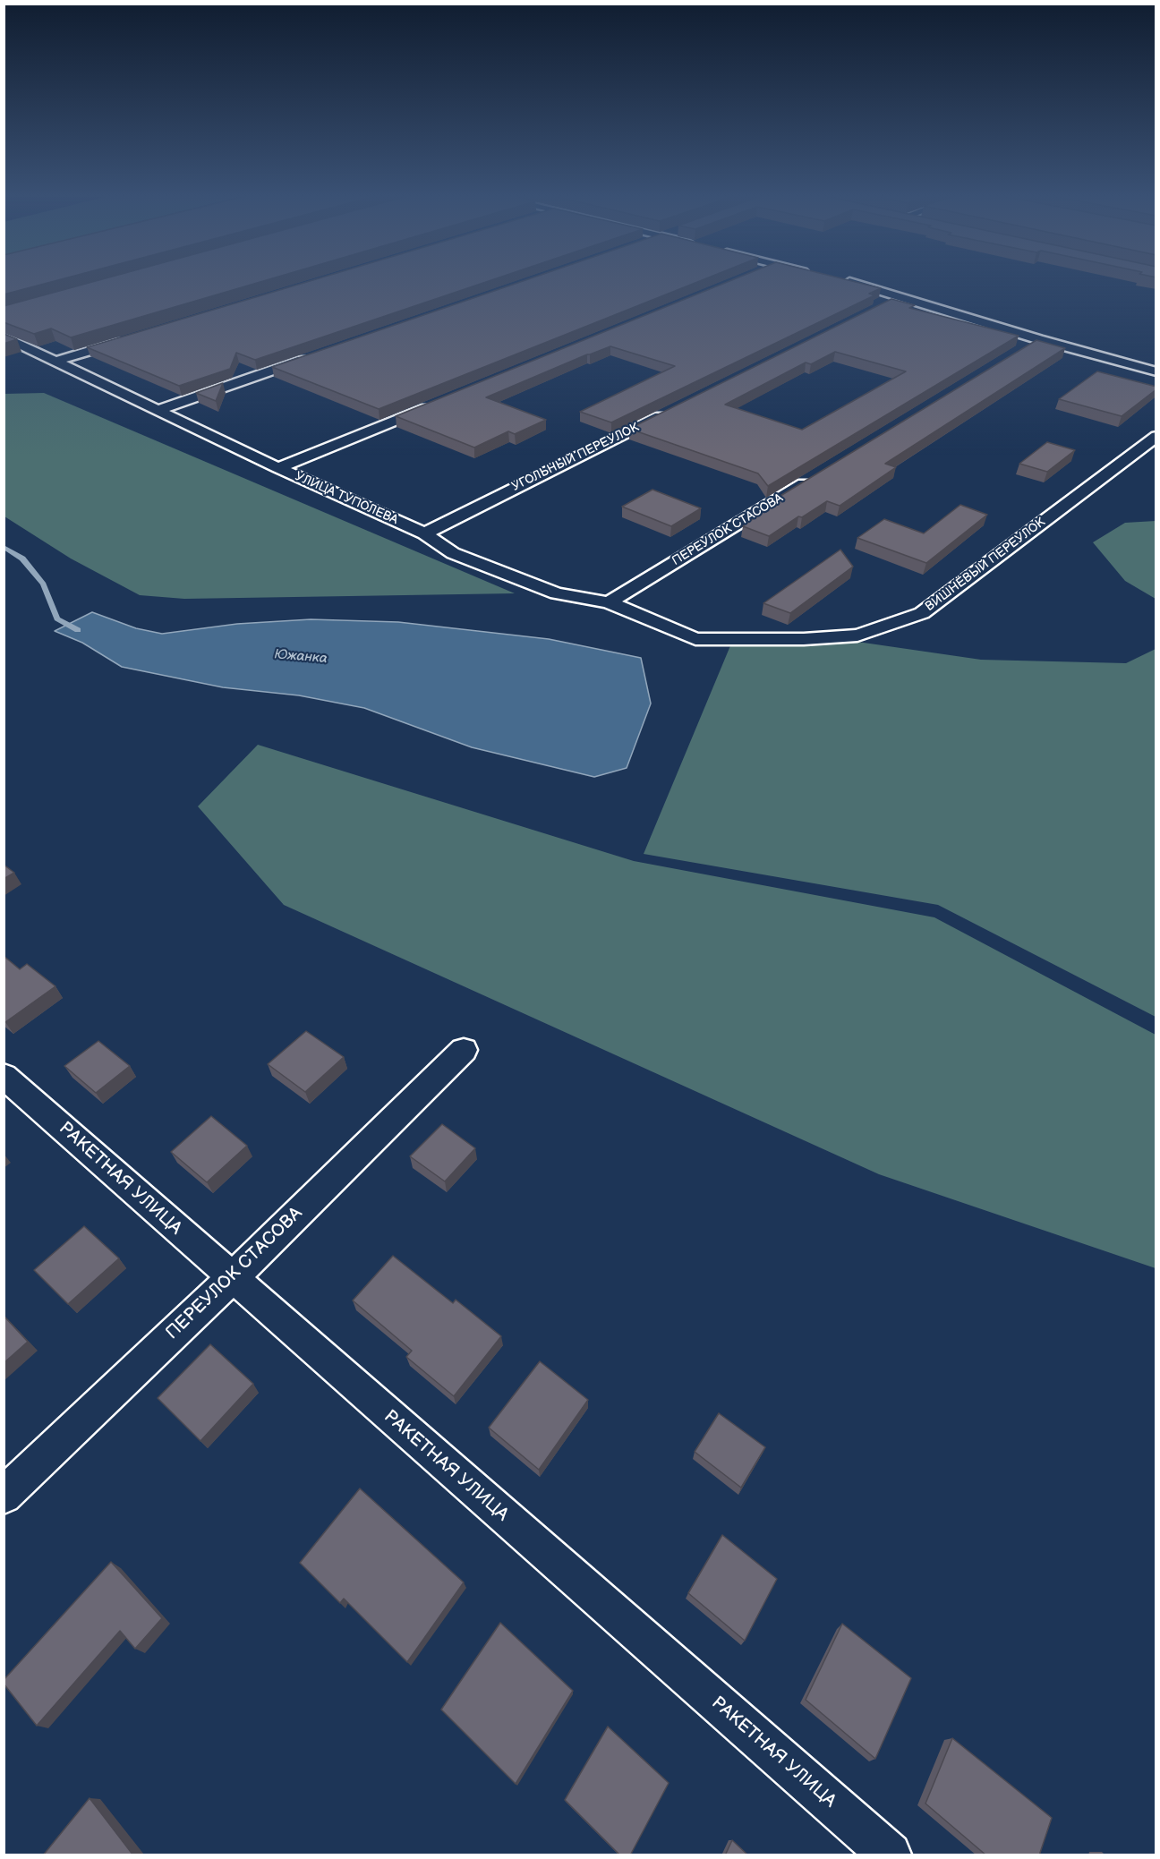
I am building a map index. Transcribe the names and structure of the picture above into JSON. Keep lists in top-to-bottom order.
{
  "streets": {
    "street": [
      "УГОЛЬНЫЙ ПЕРЕУЛОК",
      "УЛИЦА ТУПОЛЕВА",
      "ПЕРЕУЛОК СТАСОВА",
      "ВИШНЁВЫЙ ПЕРЕУЛОК",
      "РАКЕТНАЯ УЛИЦА"
    ]
  },
  "crossings": [
    ["УГОЛЬНЫЙ ПЕРЕУЛОК", "УЛИЦА ТУПОЛЕВА"],
    ["УЛИЦА ТУПОЛЕВА", "ПЕРЕУЛОК СТАСОВА"],
    ["УЛИЦА ТУПОЛЕВА", "ВИШНЁВЫЙ ПЕРЕУЛОК"],
    ["ПЕРЕУЛОК СТАСОВА", "РАКЕТНАЯ УЛИЦА"]
  ],
  "water": ["Южанка"]
}
